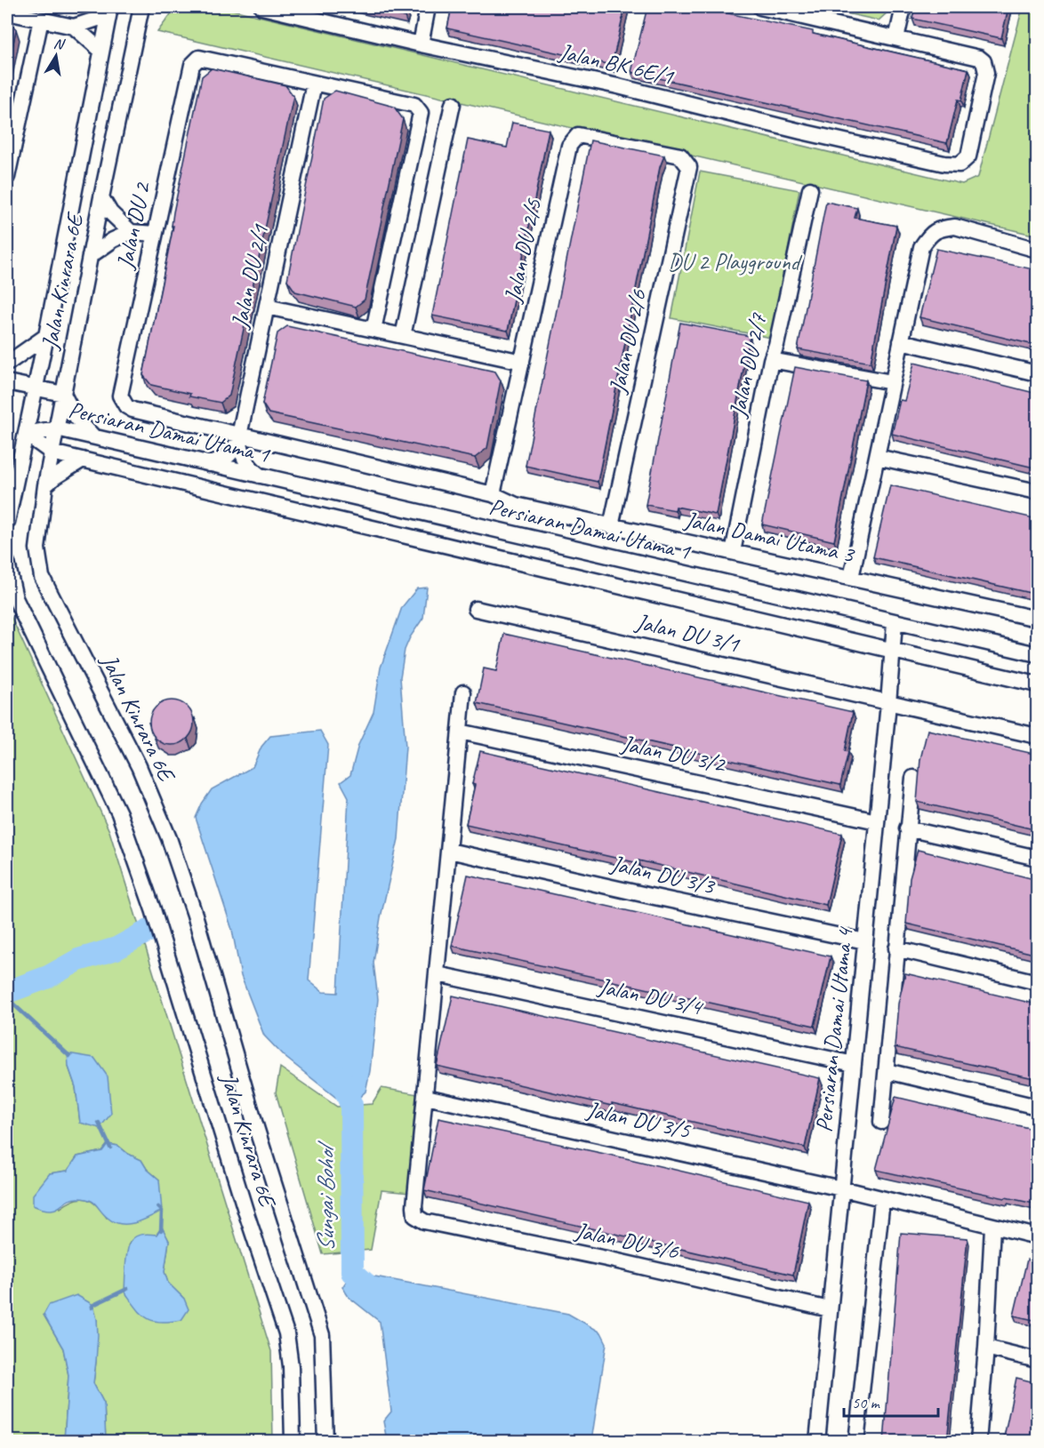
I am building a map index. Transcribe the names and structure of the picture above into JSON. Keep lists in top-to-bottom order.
{
  "streets": {
    "street": [
      "Jalan BK 6E/1",
      "Jalan DU 2",
      "Jalan DU 2/5",
      "Jalan DU 2/1",
      "Jalan Kinrara 6E",
      "Jalan DU 2/6",
      "Jalan DU 2/7",
      "Persiaran Damai Utama 1",
      "Jalan Damai Utama 3",
      "Jalan DU 3/1",
      "Jalan DU 3/2",
      "Jalan DU 3/3",
      "Jalan DU 3/4",
      "Persiaran Damai Utama 4",
      "Jalan DU 3/5",
      "Jalan DU 3/6"
    ]
  },
  "crossings": [
    ["Jalan DU 2", "Jalan DU 2/1"],
    ["Jalan DU 2", "Jalan Damai Utama 3"],
    ["Jalan DU 2/5", "Jalan DU 2/6"],
    ["Jalan DU 2/5", "Jalan Damai Utama 3"],
    ["Jalan DU 2/1", "Persiaran Damai Utama 1"],
    ["Jalan DU 2/1", "Jalan Damai Utama 3"],
    ["Jalan Kinrara 6E", "Persiaran Damai Utama 1"],
    ["Jalan DU 2/6", "Jalan Damai Utama 3"],
    ["Jalan DU 2/7", "Jalan Damai Utama 3"],
    ["Persiaran Damai Utama 1", "Persiaran Damai Utama 4"],
    ["Jalan DU 3/1", "Persiaran Damai Utama 4"],
    ["Jalan DU 3/2", "Persiaran Damai Utama 4"],
    ["Jalan DU 3/3", "Persiaran Damai Utama 4"],
    ["Jalan DU 3/4", "Persiaran Damai Utama 4"],
    ["Persiaran Damai Utama 4", "Jalan DU 3/5"],
    ["Persiaran Damai Utama 4", "Jalan DU 3/6"],
    ["Jalan DU 3/5", "Jalan DU 3/6"]
  ],
  "water": ["Sungai Bohol"],
  "parks": ["DU 2 Playground"],
  "scale_bar": "50 m",
  "north": "top"
}
